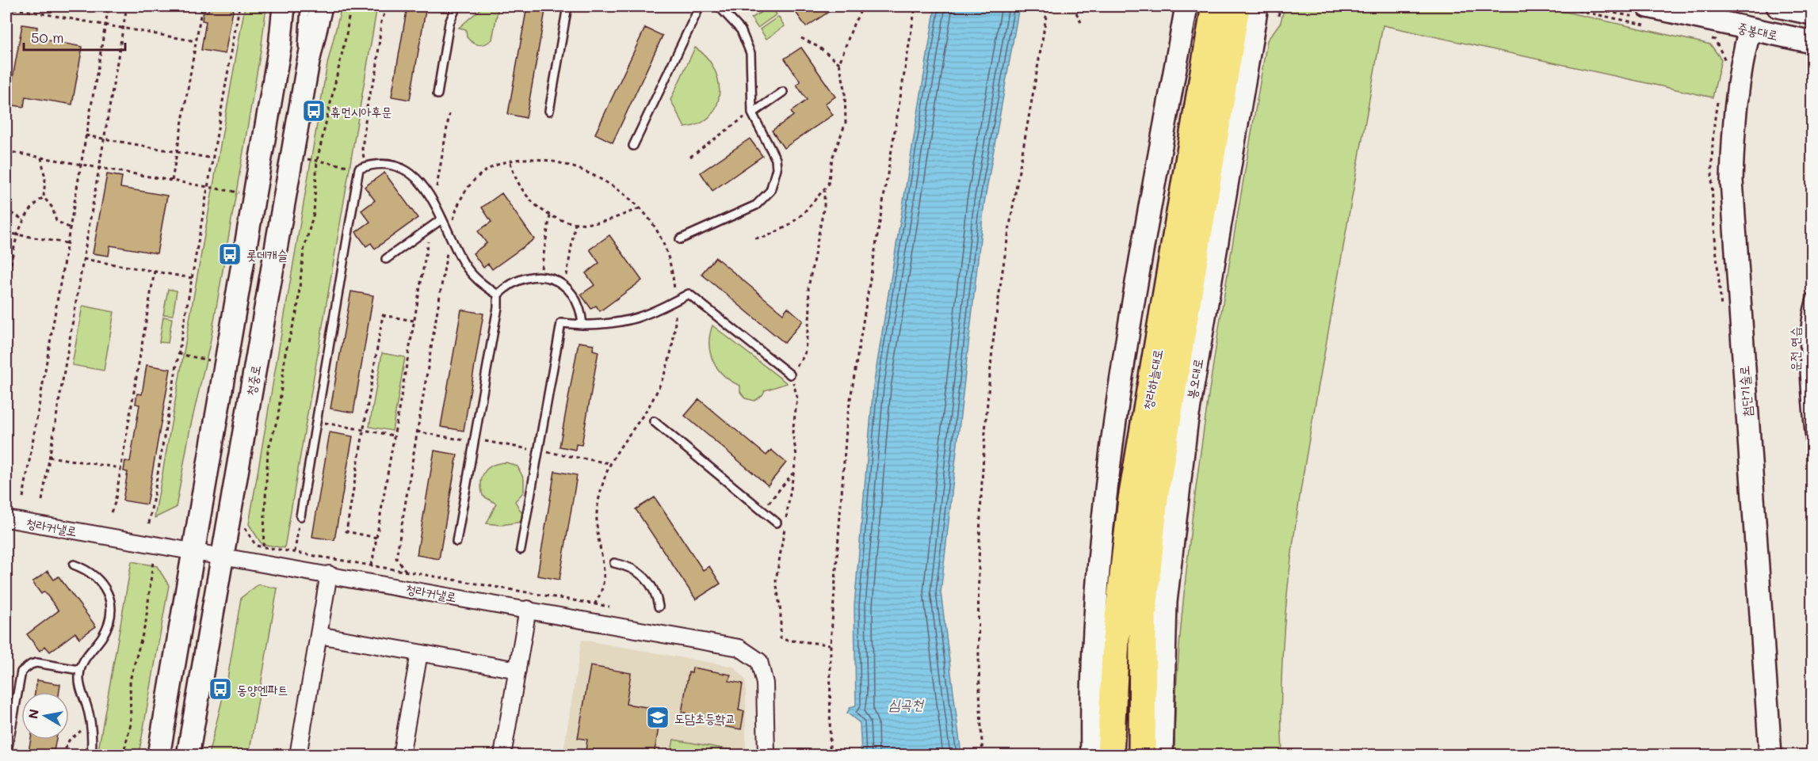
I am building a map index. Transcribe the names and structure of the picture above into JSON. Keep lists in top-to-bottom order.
{
  "streets": {
    "highway": ["청라하늘대로"],
    "street": [
      "중봉대로",
      "봉오대로",
      "청중로",
      "첨단기술로",
      "청라커낼로"
    ],
    "lane": ["운전 연습"]
  },
  "crossings": [
    ["중봉대로", "첨단기술로"],
    ["봉오대로", "청라하늘대로"],
    ["청중로", "청라커낼로"]
  ],
  "water": ["심곡천"],
  "places": {
    "bus stop": ["휴먼시아후문", "롯데캐슬", "동양엔파트"],
    "school or university": ["도담초등학교"]
  },
  "scale_bar": "50 m",
  "north": "left"
}
